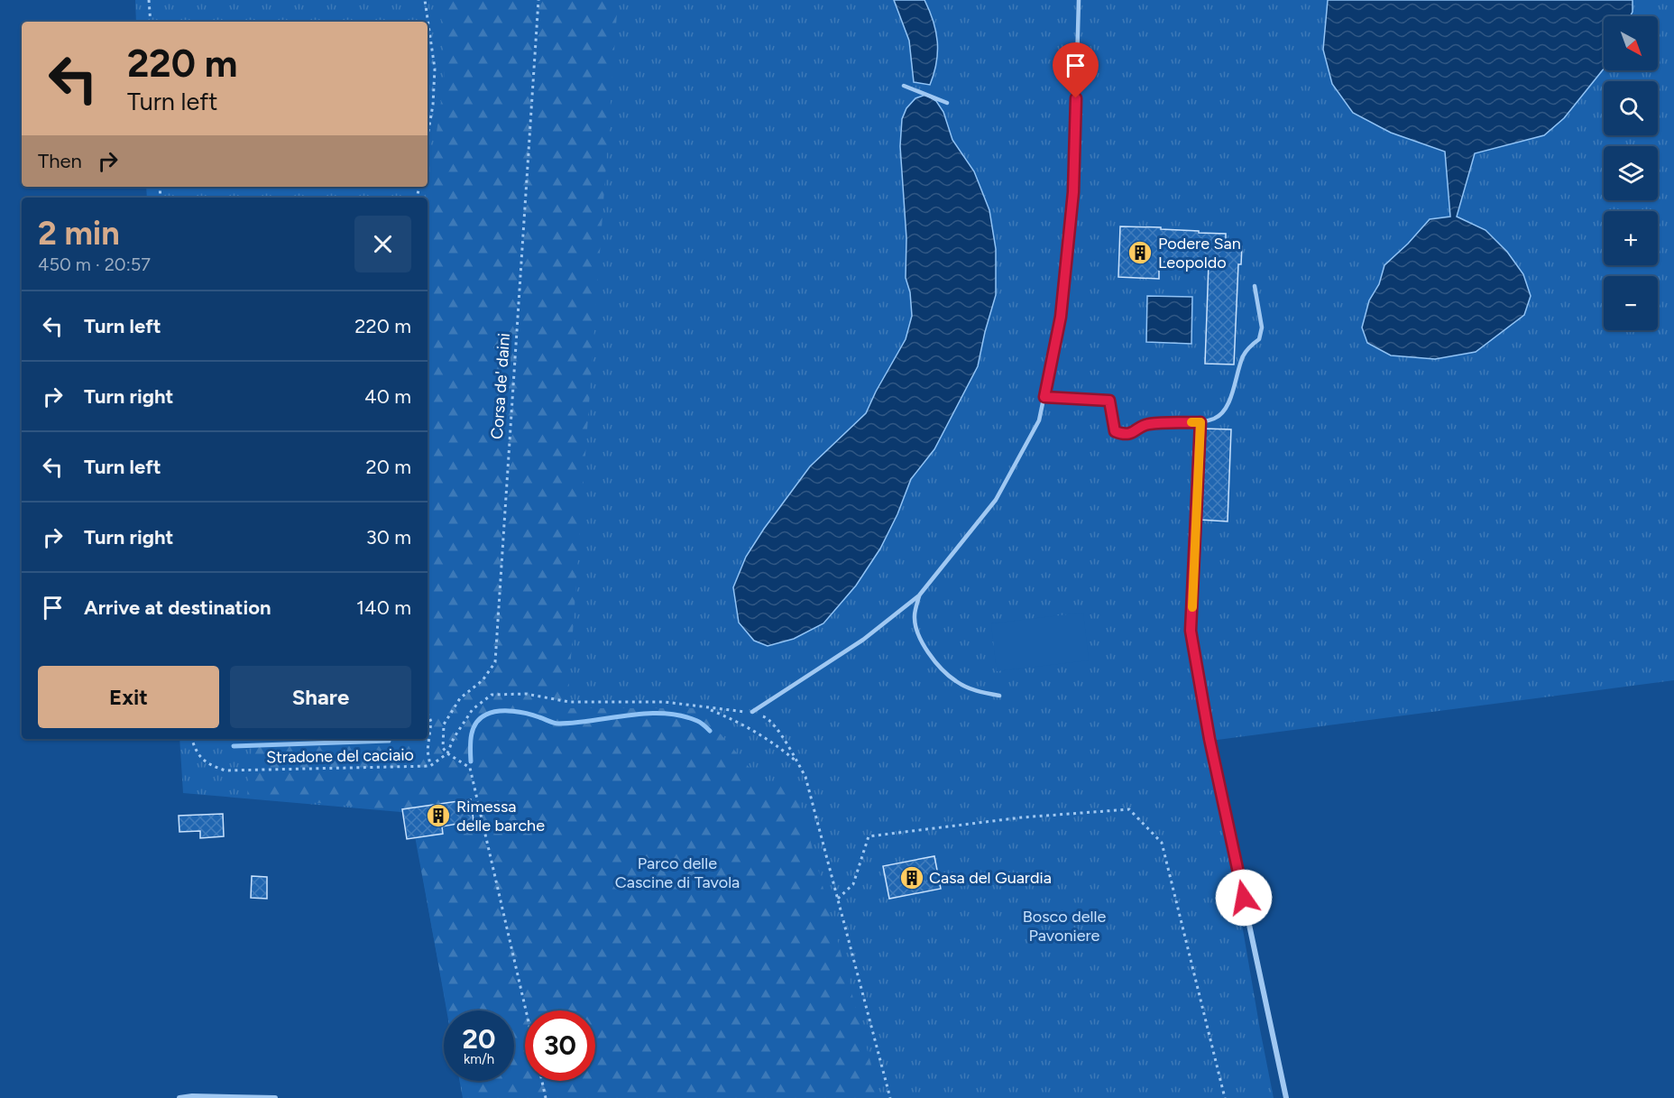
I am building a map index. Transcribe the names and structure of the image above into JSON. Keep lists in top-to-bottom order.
{
  "streets": {
    "path": ["Corsa de' daini", "Stradone del caciaio"]
  },
  "crossings": [
    ["Corsa de' daini", "Stradone del caciaio"]
  ],
  "parks": ["Parco delle Cascine di Tavola", "Bosco delle Pavoniere"],
  "places": {
    "building": ["Podere San Leopoldo", "Rimessa delle barche", "Casa del Guardia"]
  },
  "north": "bottom right",
  "page": {
    "map_buttons": ["+", "−"],
    "turn": ["220 m", "Turn left"],
    "then": "Then",
    "heading": ["2 min", "450 m · 20:57"],
    "list": [
      {
        "name": "Turn left",
        "value": "220 m"
      },
      {
        "name": "Turn right",
        "value": "40 m"
      },
      {
        "name": "Turn left",
        "value": "20 m"
      },
      {
        "name": "Turn right",
        "value": "30 m"
      },
      {
        "name": "Arrive at destination",
        "value": "140 m"
      }
    ],
    "buttons": ["Exit", "Share"],
    "speed": "20 km/h",
    "limit": "30"
  }
}
